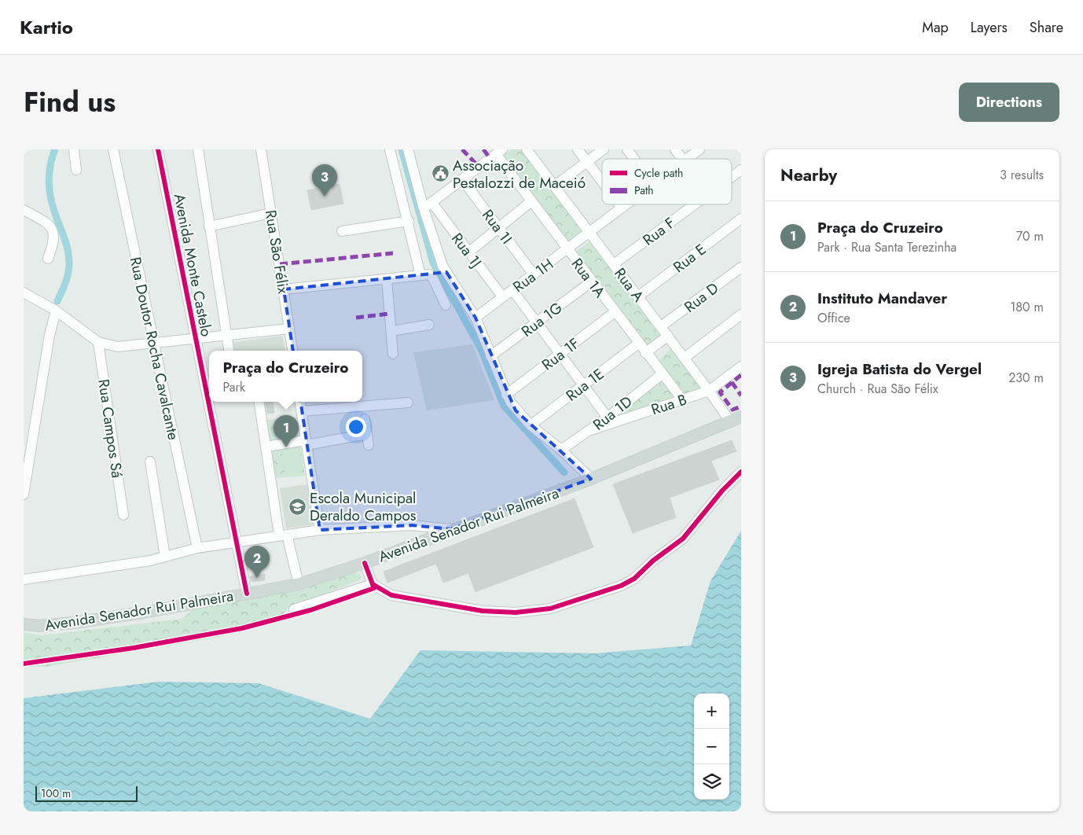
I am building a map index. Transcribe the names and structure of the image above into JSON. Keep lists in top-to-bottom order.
{
  "streets": {
    "main road": ["Avenida Senador Rui Palmeira"],
    "street": [
      "Rua 1I",
      "Rua F",
      "Rua 1J",
      "Rua São Félix",
      "Rua E",
      "Avenida Monte Castelo",
      "Rua 1H",
      "Rua 1A",
      "Rua A",
      "Rua D",
      "Rua 1G",
      "Rua Doutor Rocha Cavalcante",
      "Rua 1F",
      "Rua 1E",
      "Rua B",
      "Rua 1D",
      "Rua Campos Sá"
    ]
  },
  "crossings": [
    ["Rua 1I", "Rua 1H"],
    ["Rua F", "Rua A"],
    ["Rua 1J", "Rua 1H"],
    ["Rua E", "Rua A"],
    ["Avenida Monte Castelo", "Avenida Senador Rui Palmeira"],
    ["Rua 1H", "Rua 1A"],
    ["Rua 1H", "Rua A"],
    ["Rua 1A", "Rua 1G"],
    ["Rua 1A", "Rua 1F"],
    ["Rua 1A", "Rua 1E"],
    ["Rua 1A", "Rua B"],
    ["Rua 1A", "Rua 1D"],
    ["Rua A", "Rua D"],
    ["Rua A", "Rua B"],
    ["Rua A", "Avenida Senador Rui Palmeira"],
    ["Rua B", "Rua 1D"]
  ],
  "places": {
    "public building": ["Associação Pestalozzi de Maceió"],
    "school or university": ["Escola Municipal Deraldo Campos"]
  },
  "legend": ["Cycle path", "Path"],
  "scale_bar": "100 m",
  "page": {
    "header": "Kartio",
    "nav": ["Map", "Layers", "Share"],
    "title": "Find us",
    "buttons": "Directions",
    "heading": ["Nearby", "3 results"],
    "pins": ["3", "1", "2"],
    "list": [
      {
        "mark": "1",
        "name": "Praça do Cruzeiro",
        "note": "Park · Rua Santa Terezinha",
        "value": "70 m"
      },
      {
        "mark": "2",
        "name": "Instituto Mandaver",
        "note": "Office",
        "value": "180 m"
      },
      {
        "mark": "3",
        "name": "Igreja Batista do Vergel",
        "note": "Church · Rua São Félix",
        "value": "230 m"
      }
    ],
    "popup": ["Praça do Cruzeiro", "Park"],
    "map_buttons": ["+", "−"],
    "scale": "100 m"
  }
}
